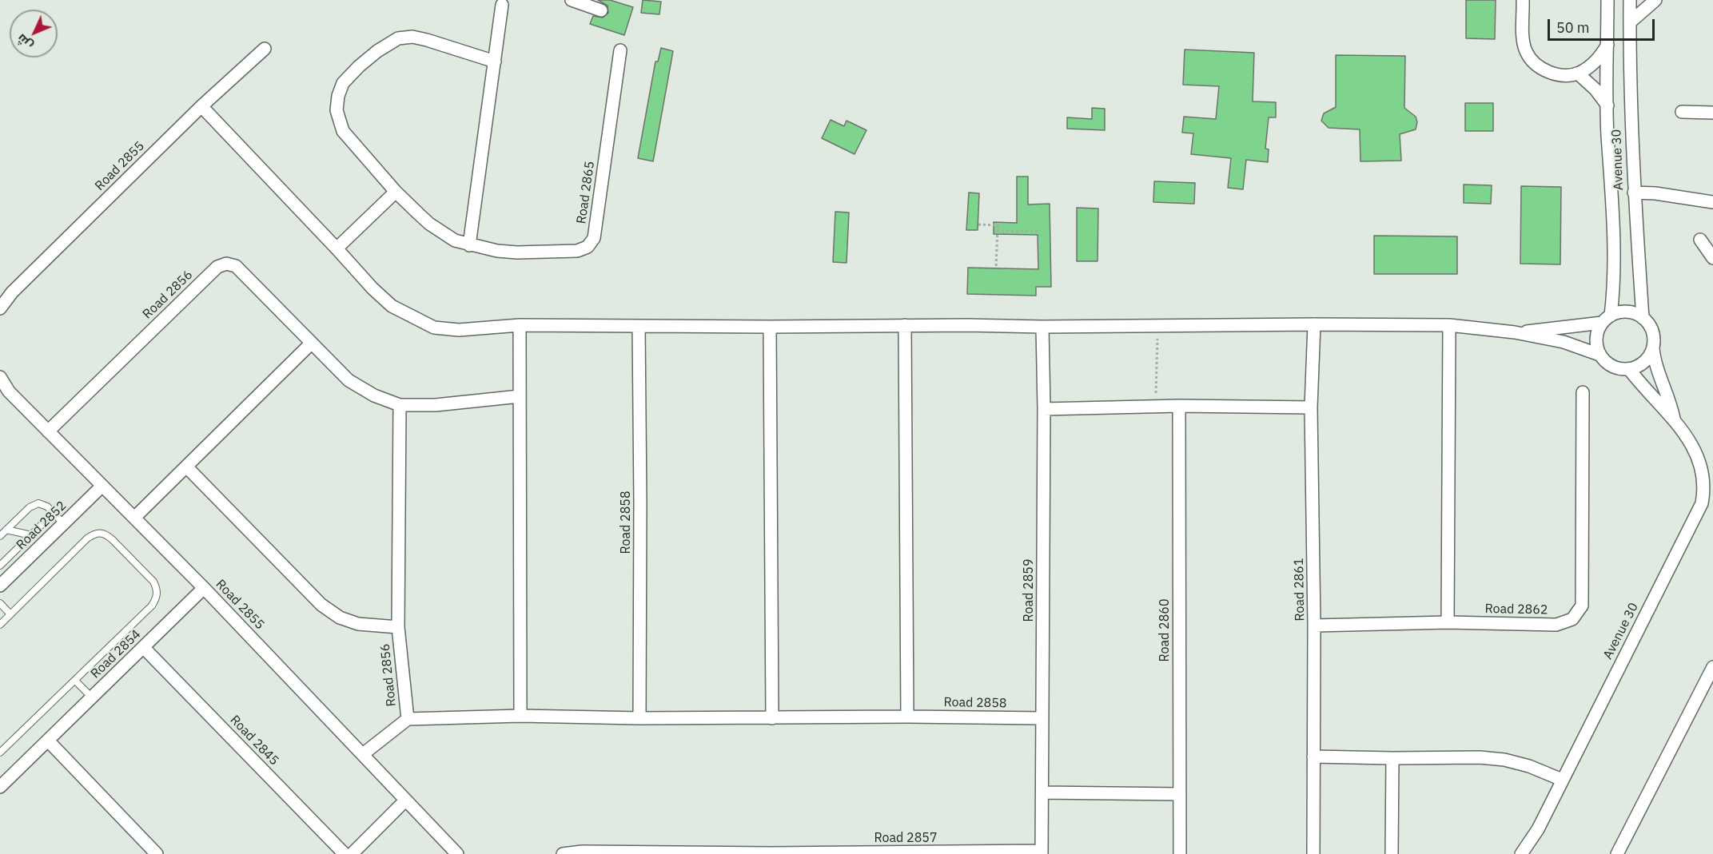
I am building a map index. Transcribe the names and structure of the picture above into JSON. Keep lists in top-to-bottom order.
{
  "streets": {
    "street": [
      "Avenue 30",
      "Road 2855",
      "Road 2865",
      "Road 2856",
      "Road 2858",
      "Road 2852",
      "Road 2861",
      "Road 2859",
      "Road 2862",
      "Road 2860",
      "Road 2854",
      "Road 2845",
      "Road 2857"
    ]
  },
  "crossings": [
    ["Road 2855", "Road 2856"],
    ["Road 2855", "Road 2852"],
    ["Road 2855", "Road 2854"],
    ["Road 2856", "Road 2858"],
    ["Road 2858", "Road 2859"],
    ["Road 2861", "Road 2862"],
    ["Road 2859", "Road 2857"],
    ["Road 2854", "Road 2845"]
  ],
  "scale_bar": "50 m",
  "north": "bottom left"
}
